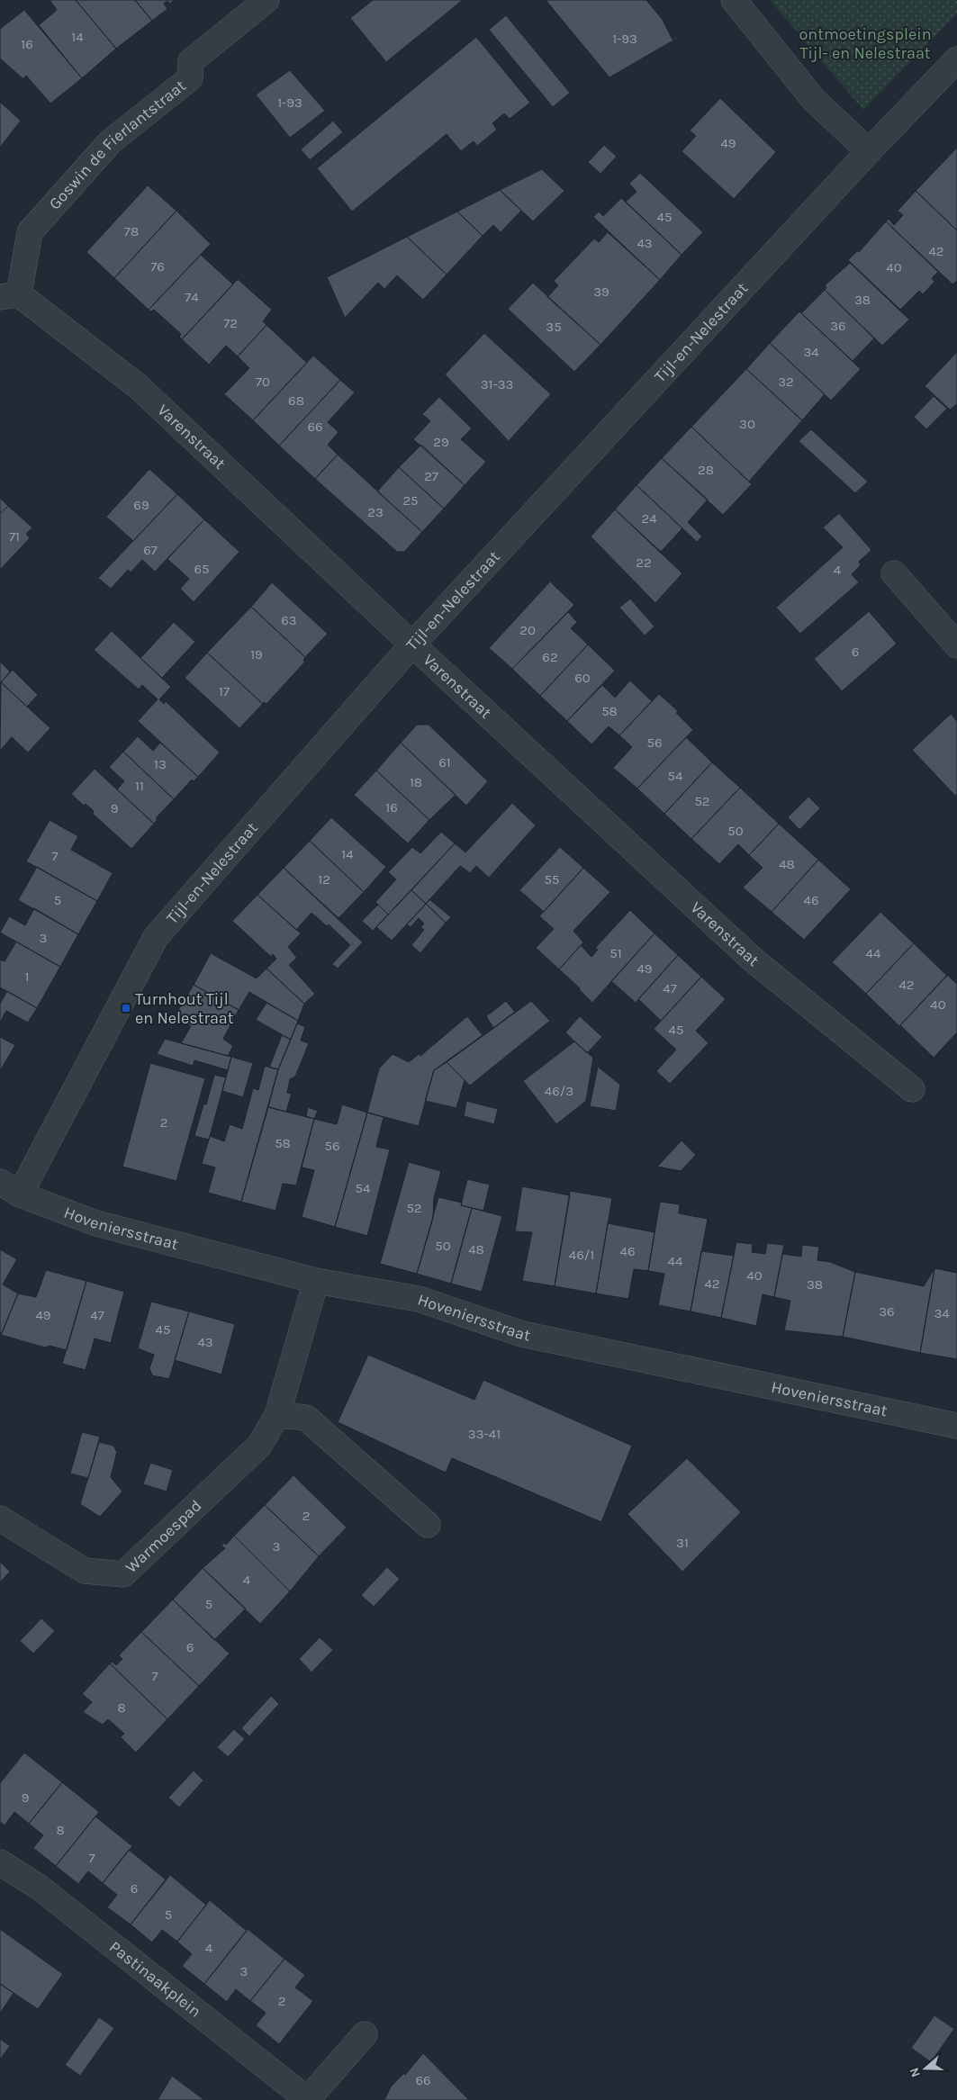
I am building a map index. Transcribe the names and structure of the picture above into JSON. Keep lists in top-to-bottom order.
{
  "streets": {
    "street": [
      "Goswin de Fierlantstraat",
      "Tijl-en-Nelestraat",
      "Varenstraat",
      "Hoveniersstraat",
      "Warmoespad",
      "Pastinaakplein"
    ]
  },
  "crossings": [
    ["Goswin de Fierlantstraat", "Varenstraat"],
    ["Tijl-en-Nelestraat", "Varenstraat"],
    ["Tijl-en-Nelestraat", "Hoveniersstraat"],
    ["Hoveniersstraat", "Warmoespad"]
  ],
  "parks": ["ontmoetingsplein Tijl- en Nelestraat"],
  "places": {
    "transit": ["Turnhout Tijl en Nelestraat"]
  },
  "house_numbers": [
    "14",
    "1-93",
    "16",
    "1-93",
    "49",
    "45",
    "78",
    "43",
    "42",
    "76",
    "40",
    "39",
    "74",
    "38",
    "72",
    "36",
    "35",
    "34",
    "70",
    "32",
    "31-33",
    "68",
    "30",
    "66",
    "29",
    "28",
    "27",
    "25",
    "69",
    "23",
    "24",
    "71",
    "67",
    "22",
    "65",
    "4",
    "63",
    "20",
    "6",
    "19",
    "62",
    "60",
    "17",
    "58",
    "56",
    "61",
    "13",
    "54",
    "18",
    "11",
    "52",
    "16",
    "9",
    "50",
    "14",
    "7",
    "48",
    "12",
    "55",
    "5",
    "46",
    "3",
    "51",
    "44",
    "49",
    "1",
    "42",
    "47",
    "40",
    "45",
    "46/3",
    "2",
    "58",
    "56",
    "54",
    "52",
    "50",
    "48",
    "46",
    "46/1",
    "44",
    "40",
    "42",
    "38",
    "36",
    "34",
    "49",
    "47",
    "45",
    "43",
    "33-41",
    "2",
    "31",
    "3",
    "4",
    "5",
    "6",
    "7",
    "8",
    "9",
    "8",
    "7",
    "6",
    "5",
    "4",
    "3",
    "2",
    "66"
  ],
  "north": "left"
}
